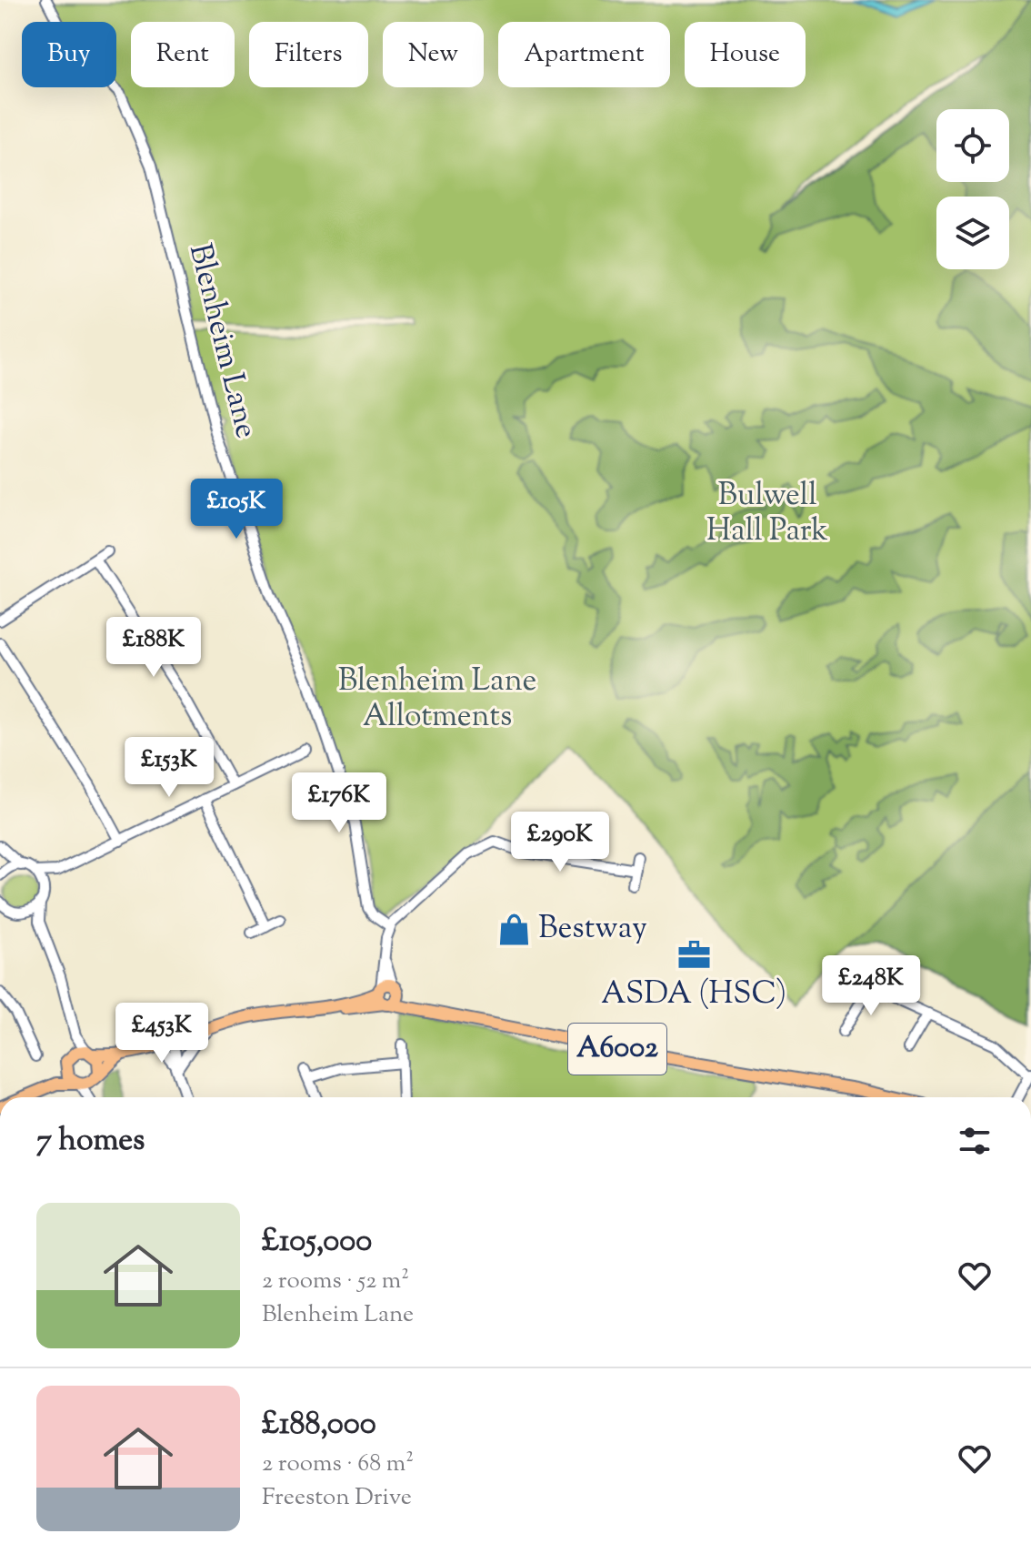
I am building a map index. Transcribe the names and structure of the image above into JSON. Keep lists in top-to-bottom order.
{
  "streets": {
    "main road": ["A6002"],
    "street": ["Blenheim Lane"]
  },
  "parks": ["Bulwell Hall Park", "Blenheim Lane Allotments"],
  "places": {
    "shop": ["Bestway"],
    "office": ["ASDA (HSC)"]
  },
  "page": {
    "chip": [
      "Buy",
      "Rent",
      "Filters",
      "New",
      "Apartment",
      "House"
    ],
    "price": [
      "£105K",
      "£188K",
      "£153K",
      "£176K",
      "£290K",
      "£248K",
      "£453K"
    ],
    "heading": "7 homes",
    "list": [
      {
        "name": "£105,000",
        "note": "2 rooms · 52 m² · Blenheim Lane"
      },
      {
        "name": "£188,000",
        "note": "2 rooms · 68 m² · Freeston Drive"
      }
    ]
  }
}
